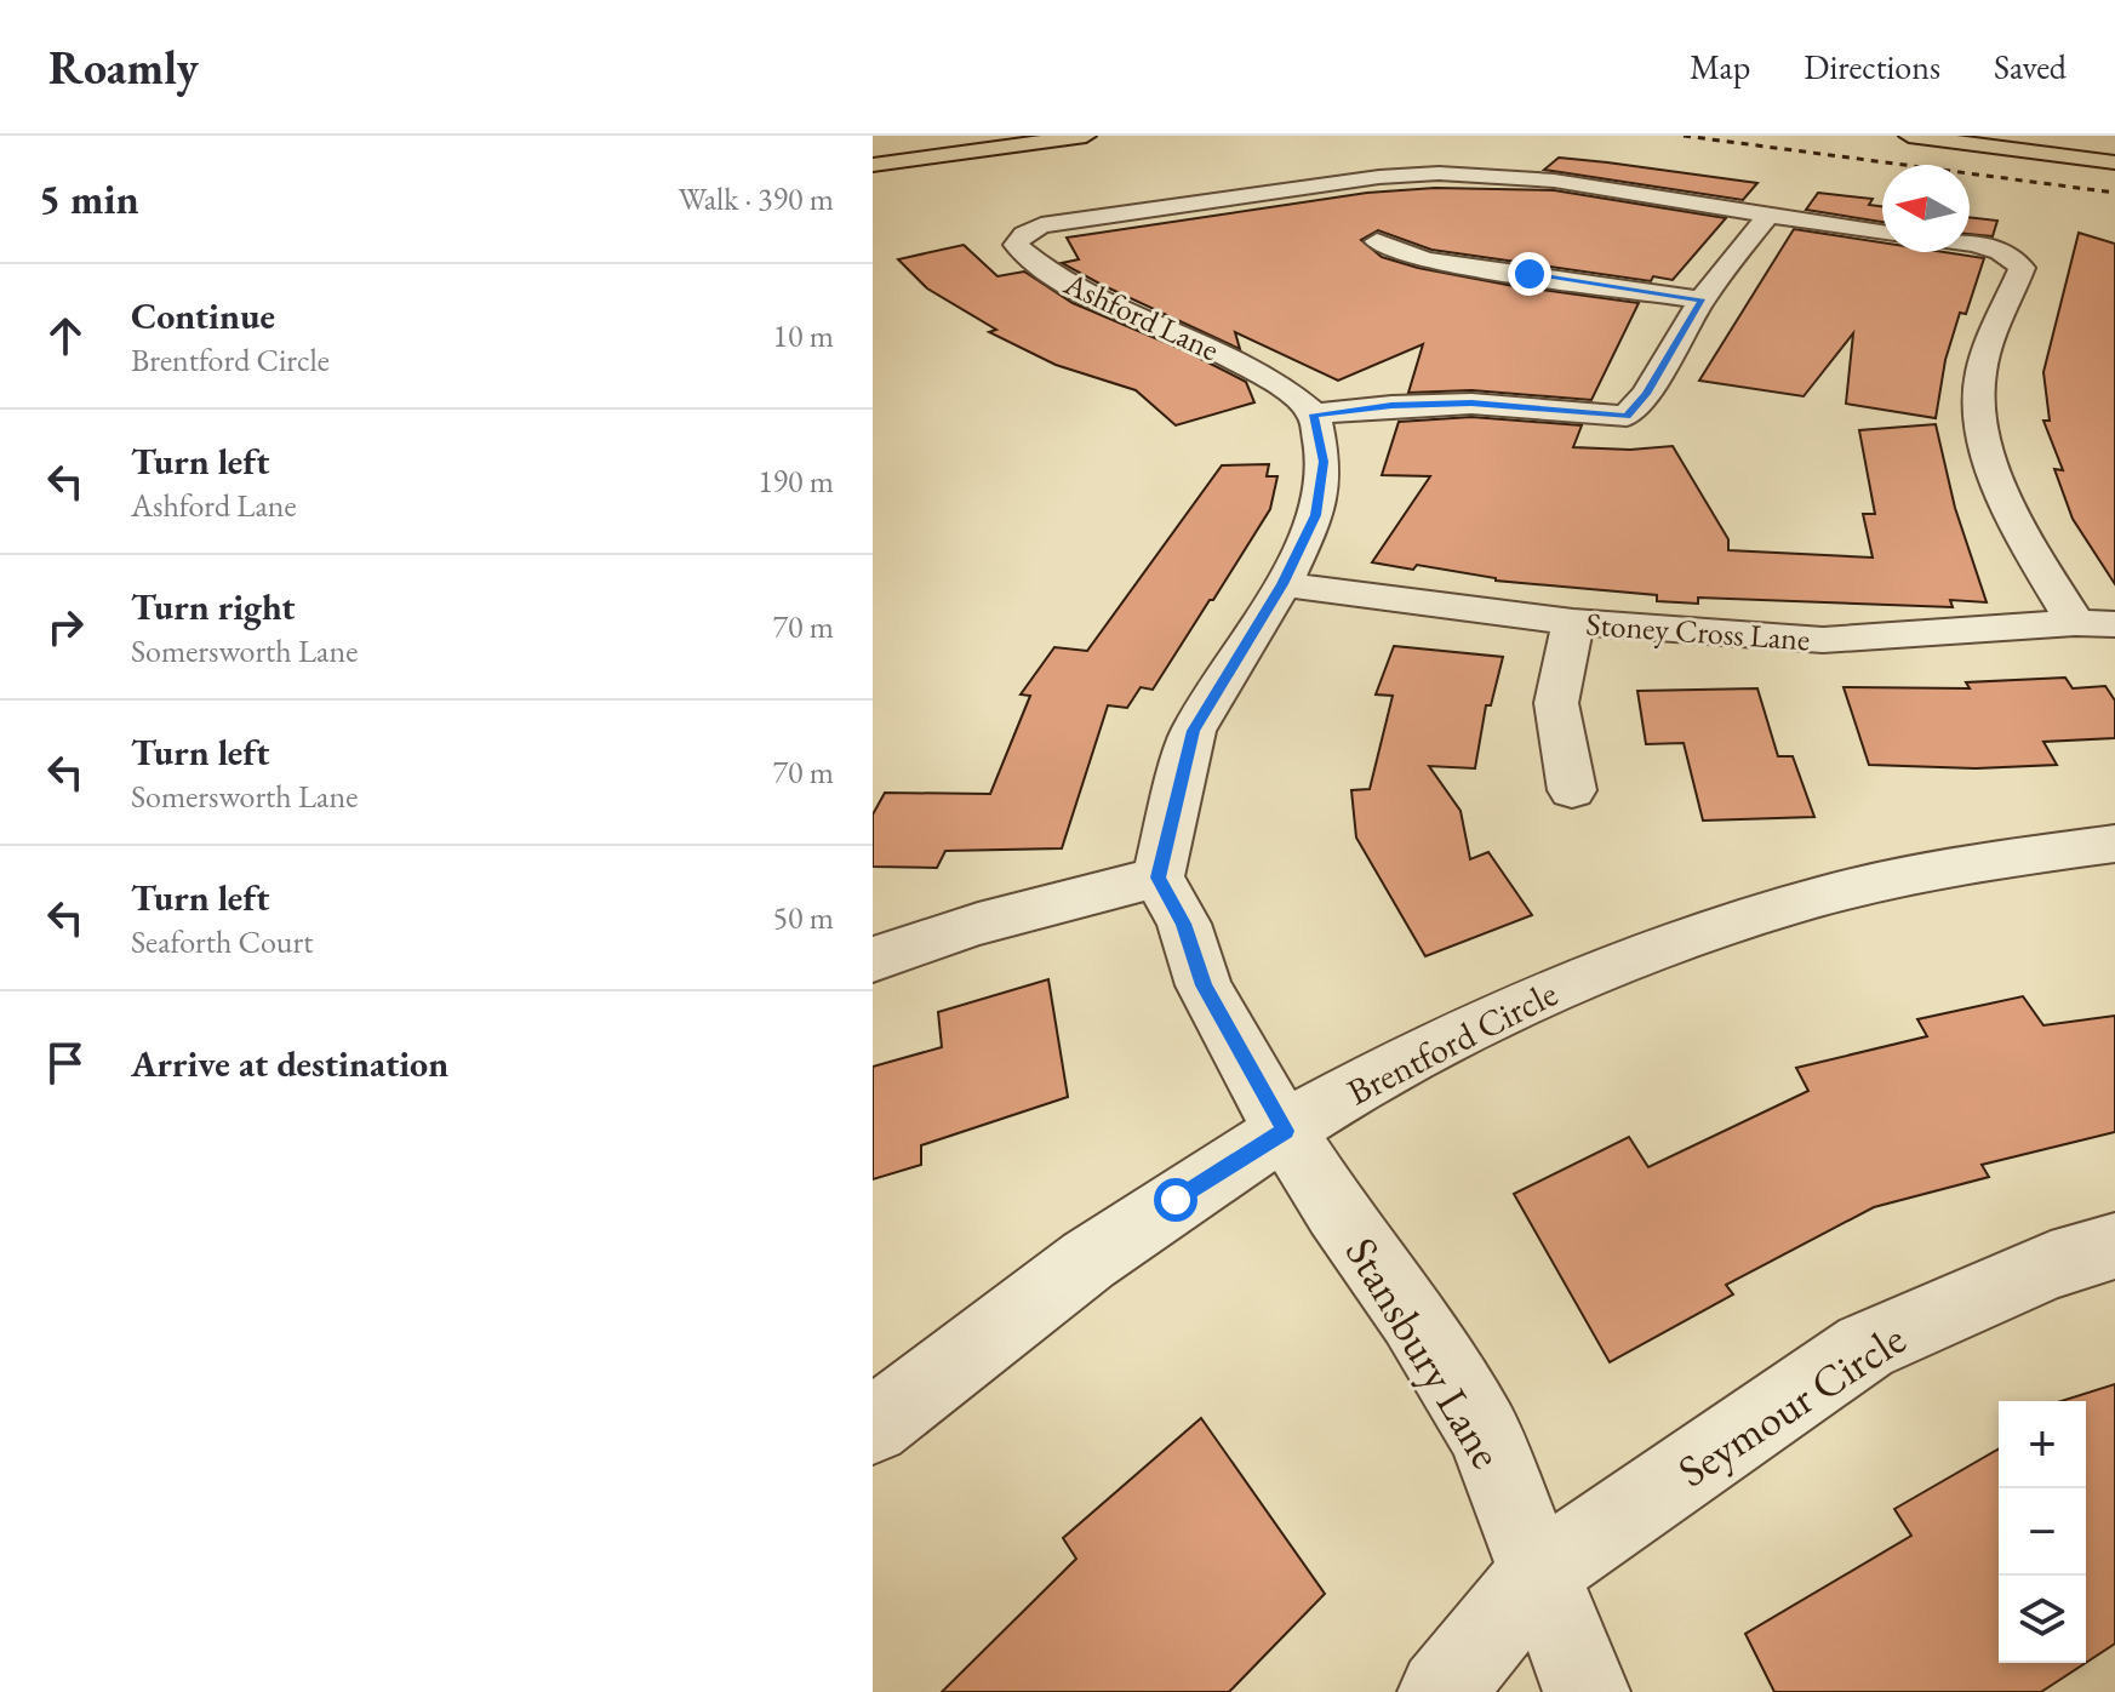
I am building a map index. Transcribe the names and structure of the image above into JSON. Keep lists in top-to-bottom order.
{
  "streets": {
    "street": [
      "Ashford Lane",
      "Stoney Cross Lane",
      "Brentford Circle",
      "Stansbury Lane",
      "Seymour Circle"
    ]
  },
  "crossings": [
    ["Brentford Circle", "Stansbury Lane"],
    ["Stansbury Lane", "Seymour Circle"]
  ],
  "north": "left",
  "page": {
    "header": "Roamly",
    "nav": ["Map", "Directions", "Saved"],
    "heading": ["5 min", "Walk · 390 m"],
    "list": [
      ["Continue", "Brentford Circle", "10 m"],
      ["Turn left", "Ashford Lane", "190 m"],
      ["Turn right", "Somersworth Lane", "70 m"],
      ["Turn left", "Somersworth Lane", "70 m"],
      ["Turn left", "Seaforth Court", "50 m"],
      "Arrive at destination"
    ],
    "map_buttons": ["+", "−"]
  }
}
